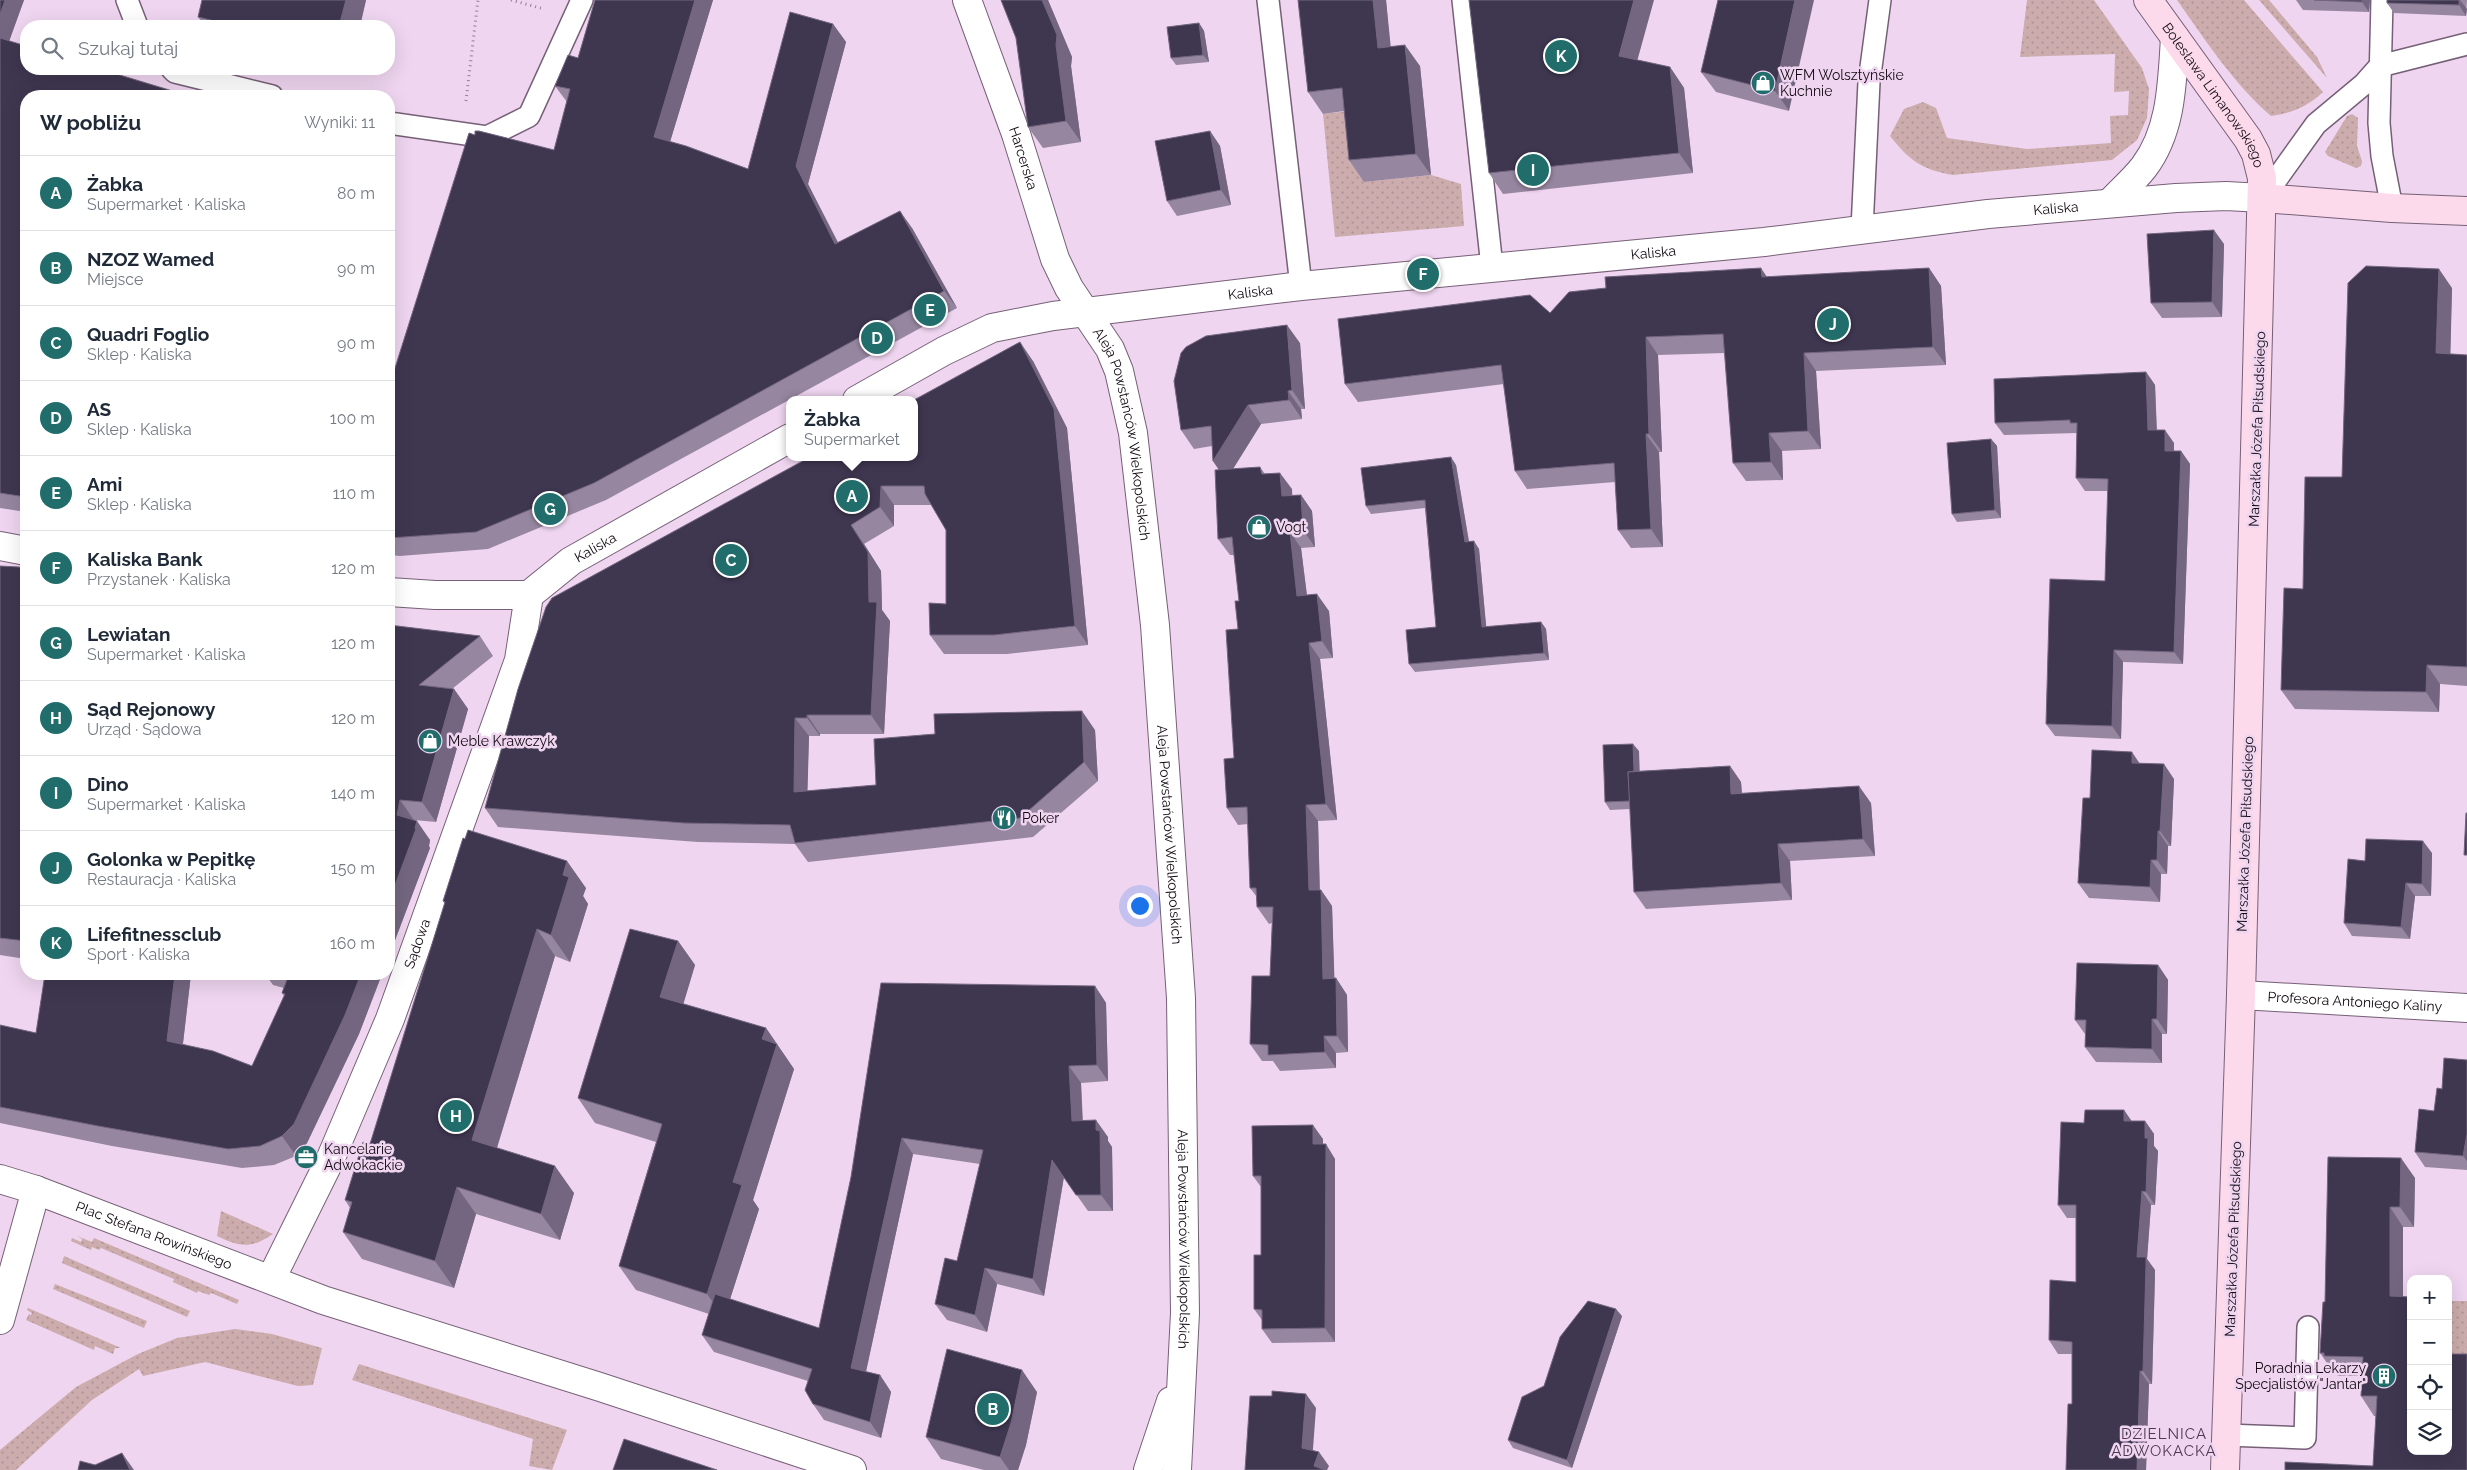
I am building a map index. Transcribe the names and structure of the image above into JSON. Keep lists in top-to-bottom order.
{
  "streets": {
    "street": [
      "Bolesława Limanowskiego",
      "Harcerska",
      "Kaliska",
      "Marszałka Józefa Piłsudskiego",
      "Aleja Powstańców Wielkopolskich",
      "Sądowa",
      "Profesora Antoniego Kaliny",
      "Plac Stefana Rowińskiego"
    ]
  },
  "crossings": [
    ["Bolesława Limanowskiego", "Kaliska"],
    ["Bolesława Limanowskiego", "Marszałka Józefa Piłsudskiego"],
    ["Harcerska", "Kaliska"],
    ["Harcerska", "Aleja Powstańców Wielkopolskich"],
    ["Kaliska", "Marszałka Józefa Piłsudskiego"],
    ["Kaliska", "Aleja Powstańców Wielkopolskich"],
    ["Kaliska", "Sądowa"],
    ["Marszałka Józefa Piłsudskiego", "Profesora Antoniego Kaliny"],
    ["Sądowa", "Plac Stefana Rowińskiego"]
  ],
  "districts": ["DZIELNICA ADWOKACKA"],
  "places": {
    "shop": ["WFM Wolsztyńskie Kuchnie", "Vogt", "Meble Krawczyk"],
    "restaurant": ["Poker"],
    "office": ["Kancelarie Adwokackie"],
    "building": ["Poradnia Lekarzy Specjalistów \"Jantar\""]
  },
  "page": {
    "search": "Szukaj tutaj",
    "pins": [
      "K",
      "I",
      "F",
      "E",
      "J",
      "D",
      "A",
      "G",
      "C",
      "H",
      "B"
    ],
    "heading": ["W pobliżu", "Wyniki: 11"],
    "list": [
      {
        "mark": "A",
        "name": "Żabka",
        "note": "Supermarket · Kaliska",
        "value": "80 m"
      },
      {
        "mark": "B",
        "name": "NZOZ Wamed",
        "note": "Miejsce",
        "value": "90 m"
      },
      {
        "mark": "C",
        "name": "Quadri Foglio",
        "note": "Sklep · Kaliska",
        "value": "90 m"
      },
      {
        "mark": "D",
        "name": "AS",
        "note": "Sklep · Kaliska",
        "value": "100 m"
      },
      {
        "mark": "E",
        "name": "Ami",
        "note": "Sklep · Kaliska",
        "value": "110 m"
      },
      {
        "mark": "F",
        "name": "Kaliska Bank",
        "note": "Przystanek · Kaliska",
        "value": "120 m"
      },
      {
        "mark": "G",
        "name": "Lewiatan",
        "note": "Supermarket · Kaliska",
        "value": "120 m"
      },
      {
        "mark": "H",
        "name": "Sąd Rejonowy",
        "note": "Urząd · Sądowa",
        "value": "120 m"
      },
      {
        "mark": "I",
        "name": "Dino",
        "note": "Supermarket · Kaliska",
        "value": "140 m"
      },
      {
        "mark": "J",
        "name": "Golonka w Pepitkę",
        "note": "Restauracja · Kaliska",
        "value": "150 m"
      },
      {
        "mark": "K",
        "name": "Lifefitnessclub",
        "note": "Sport · Kaliska",
        "value": "160 m"
      }
    ],
    "popup": ["Żabka", "Supermarket"],
    "map_buttons": ["+", "−"]
  }
}
